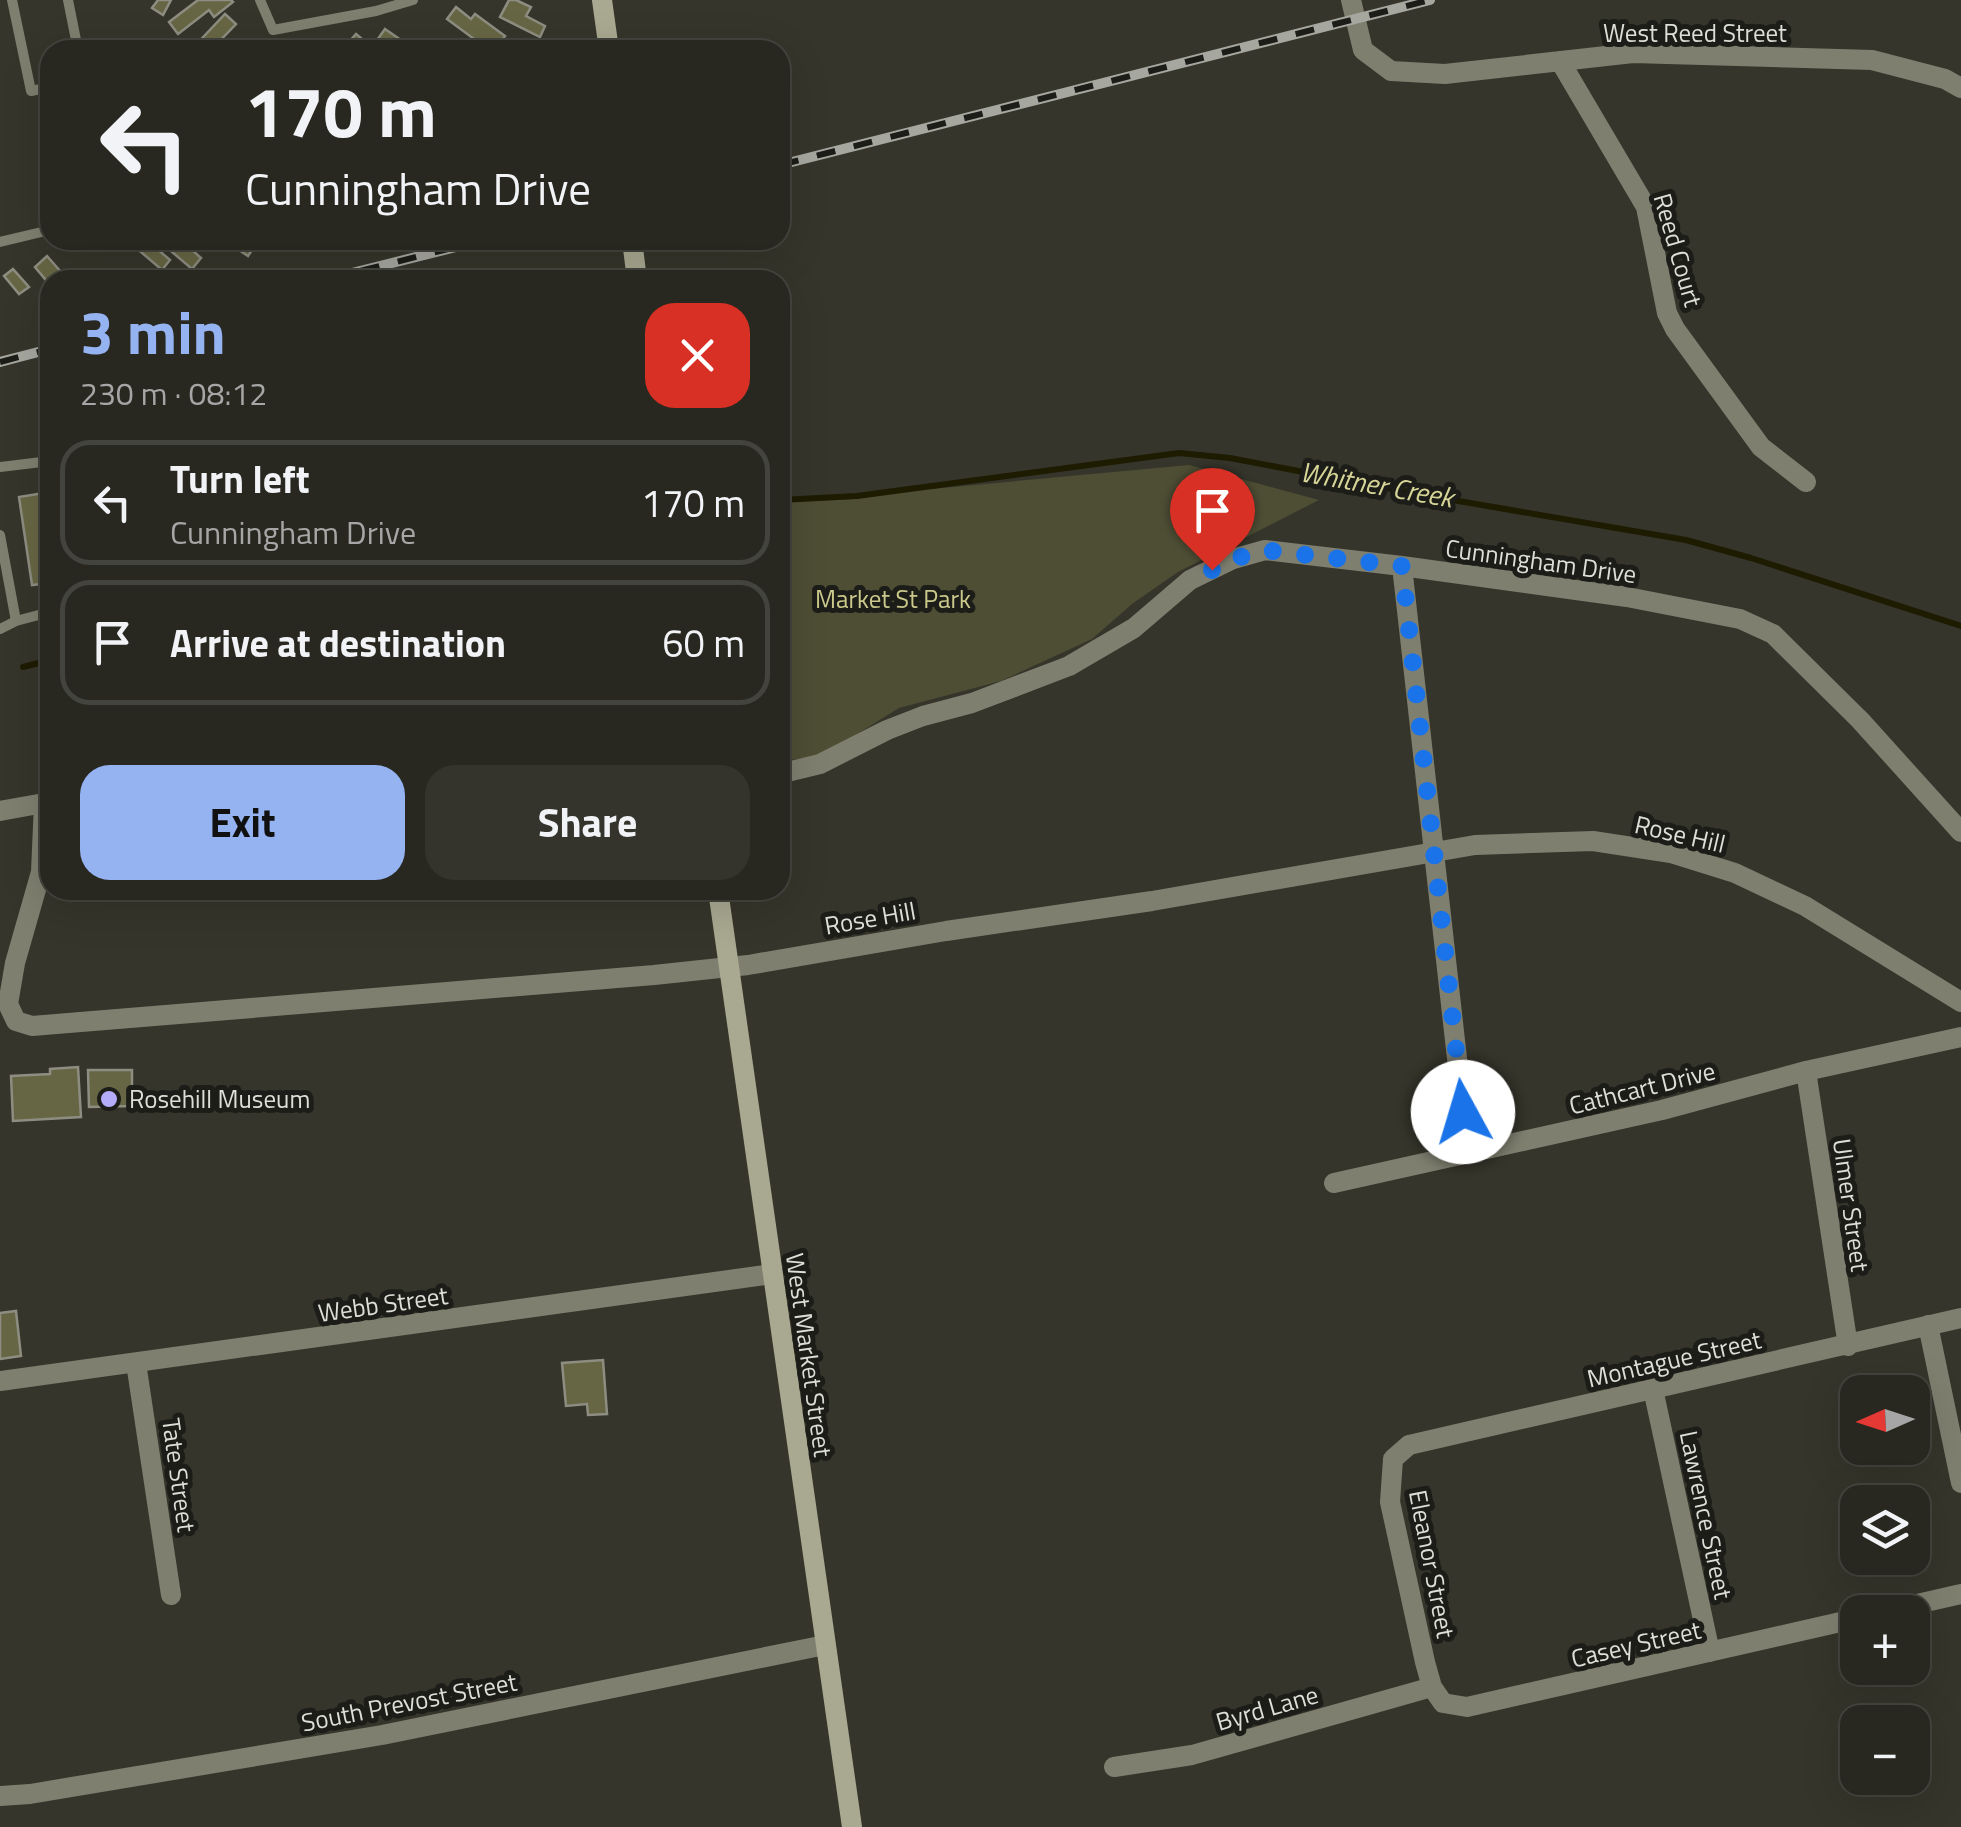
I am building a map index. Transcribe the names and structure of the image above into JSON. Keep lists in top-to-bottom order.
{
  "streets": {
    "street": [
      "West Reed Street",
      "Reed Court",
      "Cunningham Drive",
      "Rose Hill",
      "Cathcart Drive",
      "Ulmer Street",
      "Webb Street",
      "West Market Street",
      "Montague Street",
      "Tate Street",
      "Lawrence Street",
      "Eleanor Street",
      "Casey Street",
      "South Prevost Street",
      "Byrd Lane"
    ]
  },
  "crossings": [
    ["West Reed Street", "Reed Court"],
    ["Rose Hill", "West Market Street"],
    ["Cathcart Drive", "Ulmer Street"],
    ["Ulmer Street", "Montague Street"],
    ["Webb Street", "West Market Street"],
    ["Webb Street", "Tate Street"],
    ["West Market Street", "South Prevost Street"],
    ["Montague Street", "Lawrence Street"],
    ["Montague Street", "Eleanor Street"],
    ["Lawrence Street", "Casey Street"],
    ["Eleanor Street", "Casey Street"],
    ["Eleanor Street", "Byrd Lane"],
    ["Casey Street", "Byrd Lane"]
  ],
  "water": ["Whitner Creek"],
  "parks": ["Market St Park"],
  "places": ["Rosehill Museum"],
  "north": "left",
  "page": {
    "turn": ["170 m", "Cunningham Drive"],
    "heading": ["3 min", "230 m · 08:12"],
    "list": [
      {
        "name": "Turn left",
        "note": "Cunningham Drive",
        "value": "170 m"
      },
      {
        "name": "Arrive at destination",
        "value": "60 m"
      }
    ],
    "buttons": ["Exit", "Share"],
    "map_buttons": ["+", "−"]
  }
}
